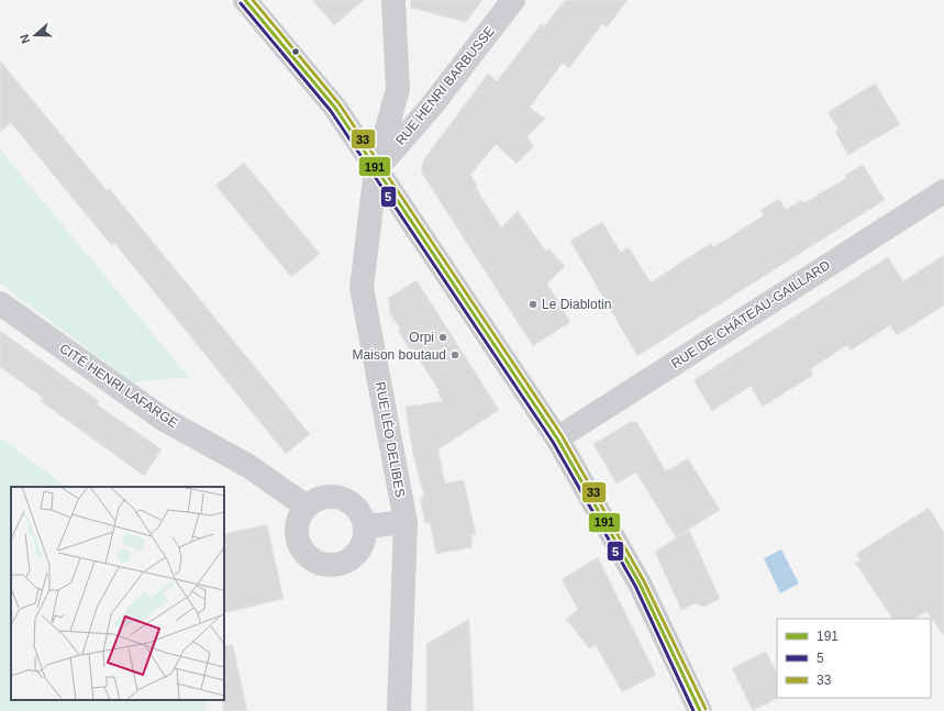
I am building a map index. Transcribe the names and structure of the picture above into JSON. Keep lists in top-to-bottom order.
{
  "streets": {
    "street": [
      "RUE HENRI BARBUSSE",
      "RUE DE CHÂTEAU-GAILLARD",
      "CITÉ HENRI LAFARGE",
      "RUE LÉO DELIBES"
    ]
  },
  "crossings": [
    ["RUE HENRI BARBUSSE", "RUE LÉO DELIBES"]
  ],
  "places": ["Le Diablotin", "Orpi", "Maison boutaud"],
  "lines": ["transit line 191", "transit line 33", "transit line 5"],
  "legend": ["191", "5", "33"],
  "north": "left"
}
